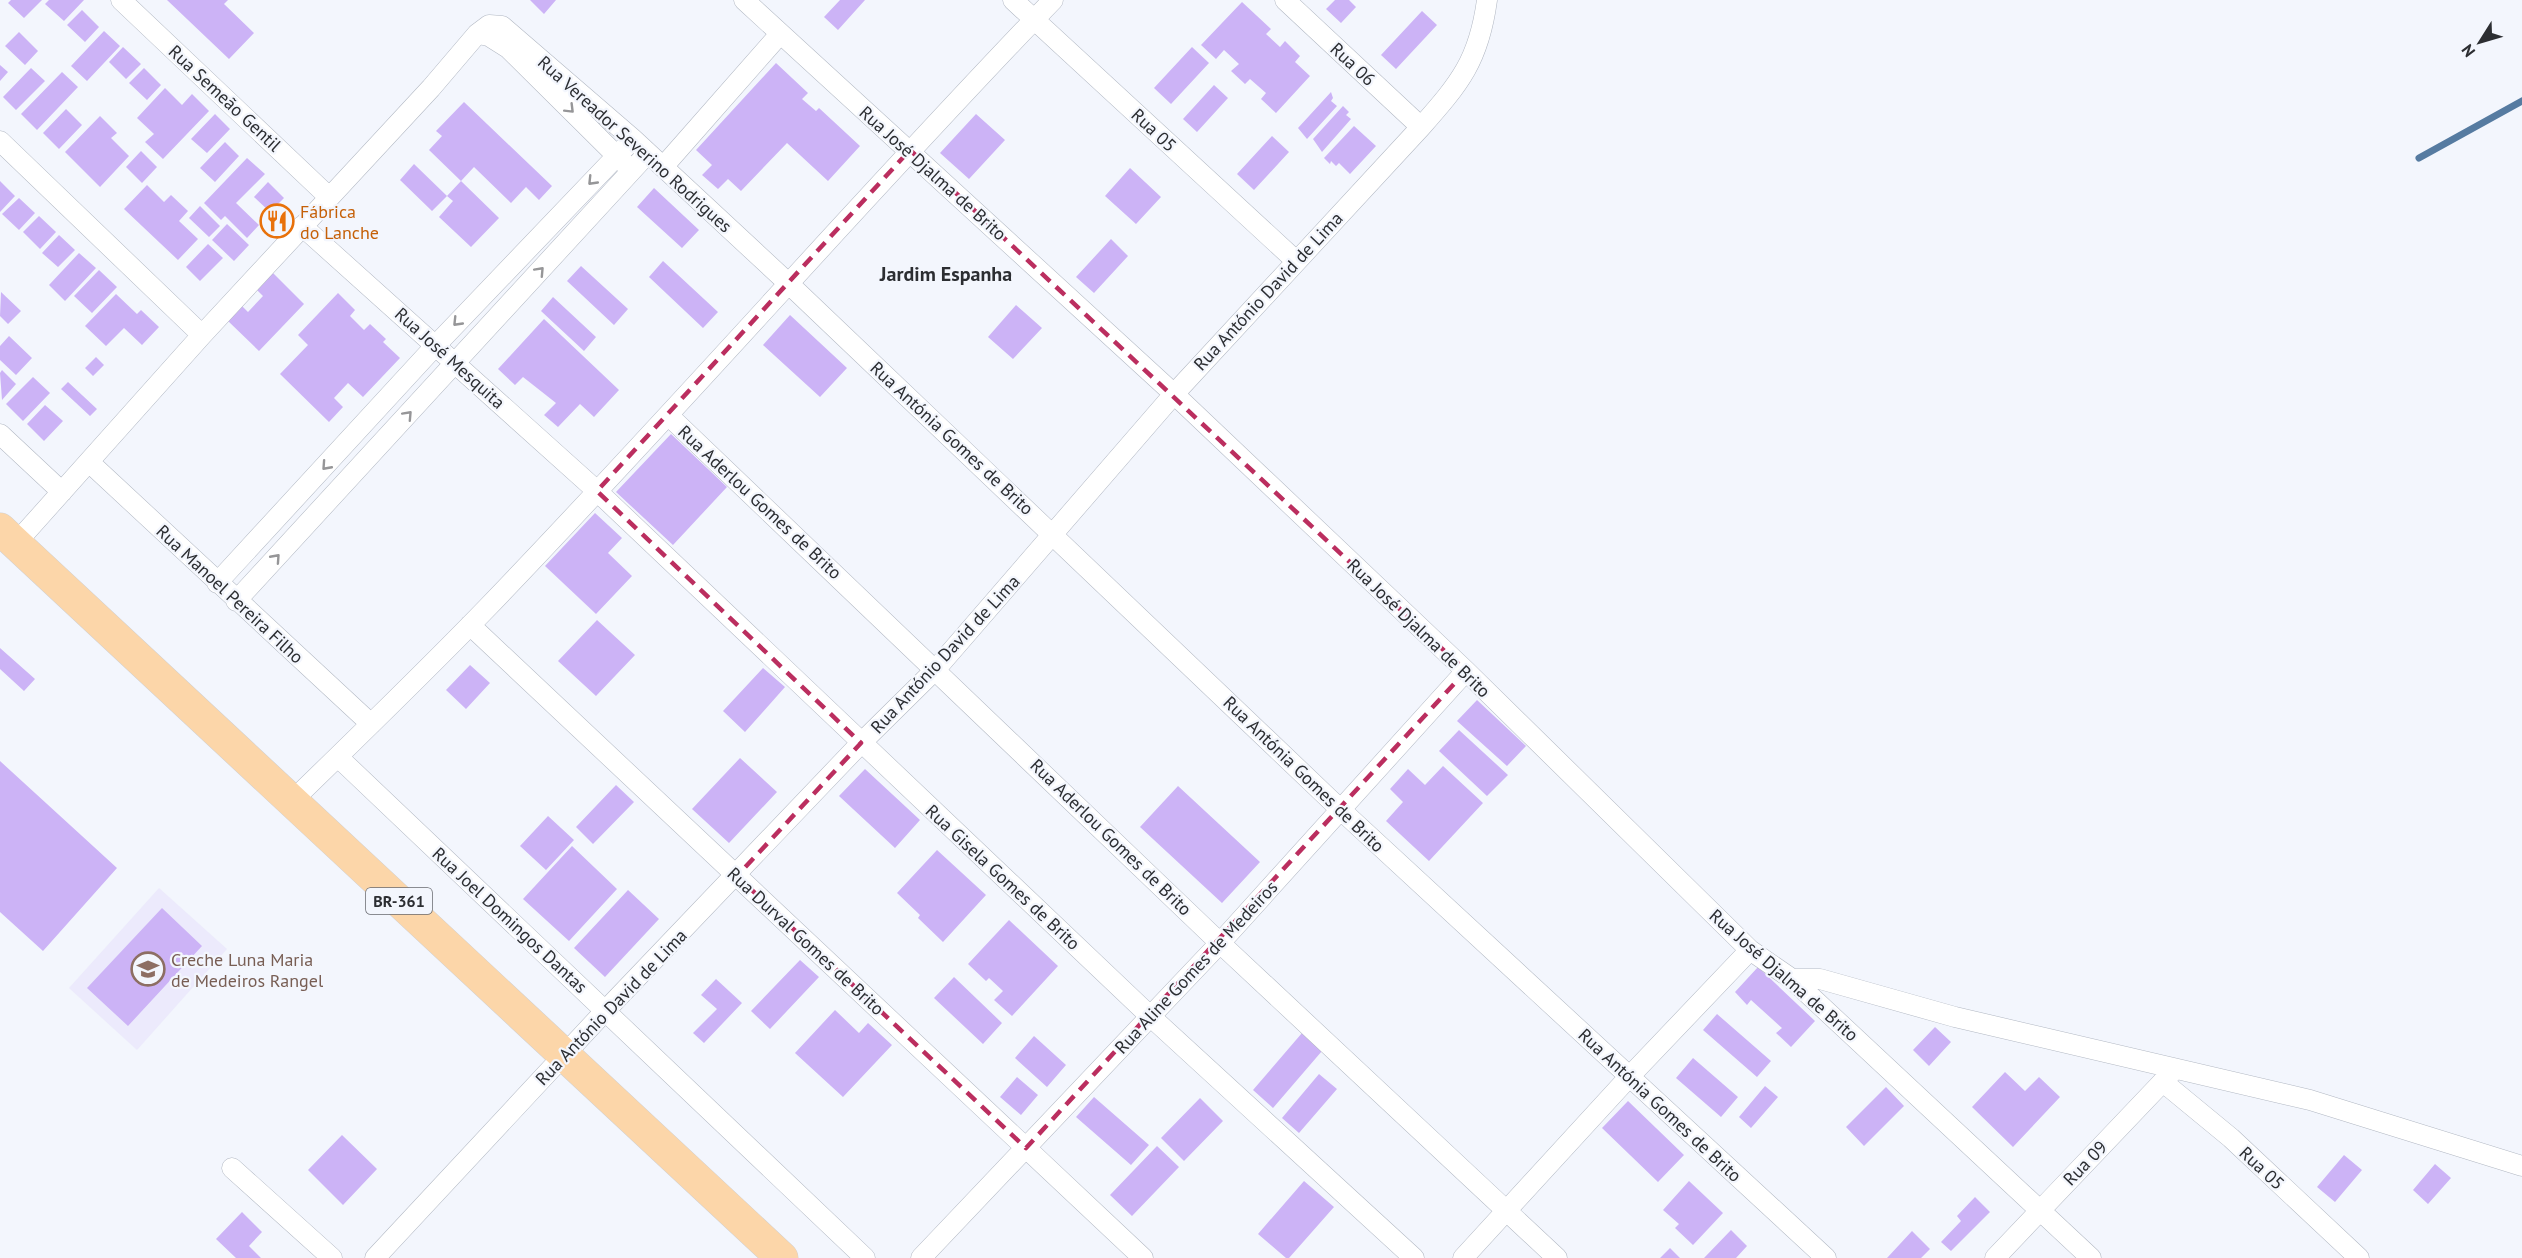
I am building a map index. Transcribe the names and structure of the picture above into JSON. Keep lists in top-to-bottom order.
{
  "streets": {
    "main road": ["BR-361"],
    "street": [
      "Rua 06",
      "Rua Semeão Gentil",
      "Rua 05",
      "Rua Vereador Severino Rodrigues",
      "Rua José Djalma de Brito",
      "Rua António David de Lima",
      "Rua José Mesquita",
      "Rua Antónia Gomes de Brito",
      "Rua Aderlou Gomes de Brito",
      "Rua Manoel Pereira Filho",
      "Rua Gisela Gomes de Brito",
      "Rua Joel Domingos Dantas",
      "Rua Durval Gomes de Brito",
      "Rua Aline Gomes de Medeiros",
      "Rua 09"
    ]
  },
  "crossings": [
    ["Rua 06", "Rua António David de Lima"],
    ["Rua 05", "Rua António David de Lima"],
    ["Rua 05", "Rua 09"],
    ["Rua Vereador Severino Rodrigues", "Rua Antónia Gomes de Brito"],
    ["Rua José Djalma de Brito", "Rua António David de Lima"],
    ["Rua José Djalma de Brito", "Rua Aline Gomes de Medeiros"],
    ["Rua José Djalma de Brito", "Rua 09"],
    ["Rua António David de Lima", "Rua Antónia Gomes de Brito"],
    ["Rua António David de Lima", "Rua Aderlou Gomes de Brito"],
    ["Rua António David de Lima", "Rua Gisela Gomes de Brito"],
    ["Rua António David de Lima", "BR-361"],
    ["Rua António David de Lima", "Rua Joel Domingos Dantas"],
    ["Rua António David de Lima", "Rua Durval Gomes de Brito"],
    ["Rua José Mesquita", "Rua Gisela Gomes de Brito"],
    ["Rua Antónia Gomes de Brito", "Rua Aline Gomes de Medeiros"],
    ["Rua Aderlou Gomes de Brito", "Rua Aline Gomes de Medeiros"],
    ["Rua Gisela Gomes de Brito", "Rua Aline Gomes de Medeiros"],
    ["Rua Durval Gomes de Brito", "Rua Aline Gomes de Medeiros"]
  ],
  "districts": ["Jardim Espanha"],
  "places": {
    "restaurant": ["Fábrica do Lanche"],
    "school or university": ["Creche Luna Maria de Medeiros Rangel"]
  },
  "north": "bottom left"
}
